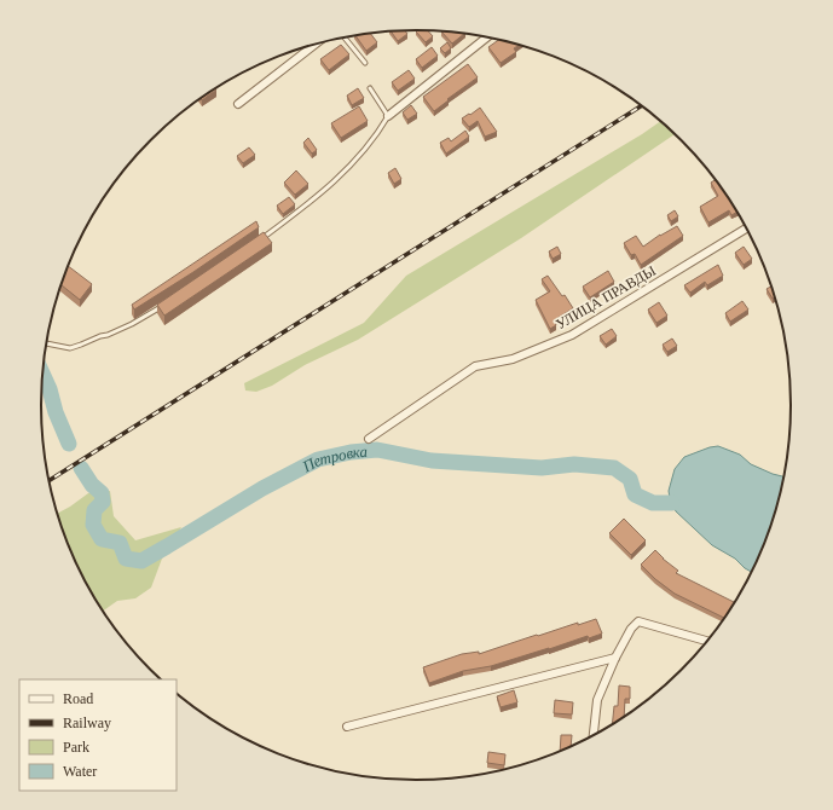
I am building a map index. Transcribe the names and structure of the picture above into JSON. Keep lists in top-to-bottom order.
{
  "streets": {
    "street": ["УЛИЦА ПРАВДЫ"]
  },
  "water": ["Петровка"],
  "legend": [
    "Road",
    "Railway",
    "Park",
    "Water"
  ]
}
